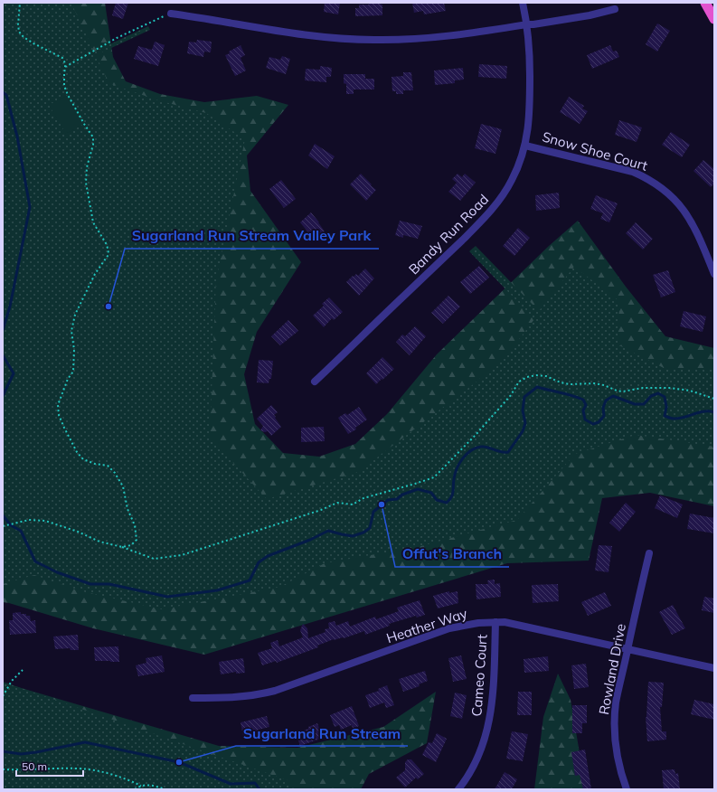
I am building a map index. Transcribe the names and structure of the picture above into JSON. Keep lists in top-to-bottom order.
{
  "streets": {
    "street": [
      "Snow Shoe Court",
      "Bandy Run Road",
      "Heather Way",
      "Rowland Drive",
      "Cameo Court"
    ]
  },
  "crossings": [
    ["Snow Shoe Court", "Bandy Run Road"],
    ["Heather Way", "Rowland Drive"],
    ["Heather Way", "Cameo Court"]
  ],
  "places": ["Sugarland Run Stream Valley Park", "Offut's Branch", "Sugarland Run Stream"],
  "scale_bar": "50 m"
}
